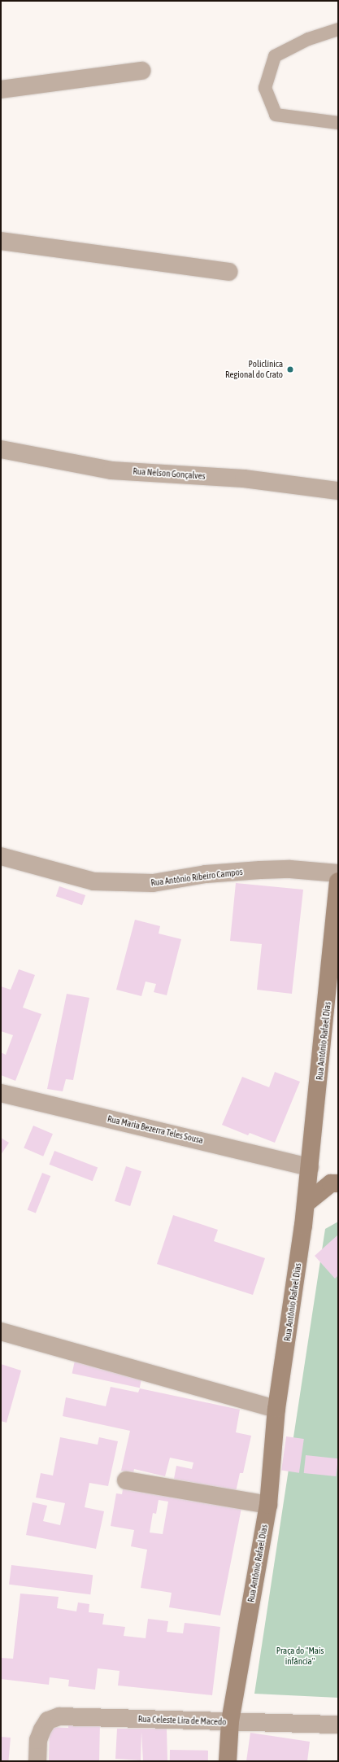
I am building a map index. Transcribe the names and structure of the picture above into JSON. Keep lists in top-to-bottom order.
{
  "streets": {
    "street": [
      "Rua Nelson Gonçalves",
      "Rua Antônio Ribeiro Campos",
      "Rua Antônio Rafael Dias",
      "Rua Maria Bezerra Teles Sousa",
      "Rua Celeste Lira de Macedo"
    ]
  },
  "crossings": [
    ["Rua Antônio Rafael Dias", "Rua Maria Bezerra Teles Sousa"],
    ["Rua Antônio Rafael Dias", "Rua Celeste Lira de Macedo"]
  ],
  "parks": ["Praça do ''Mais infância''"],
  "places": ["Policlínica Regional do Crato"]
}
